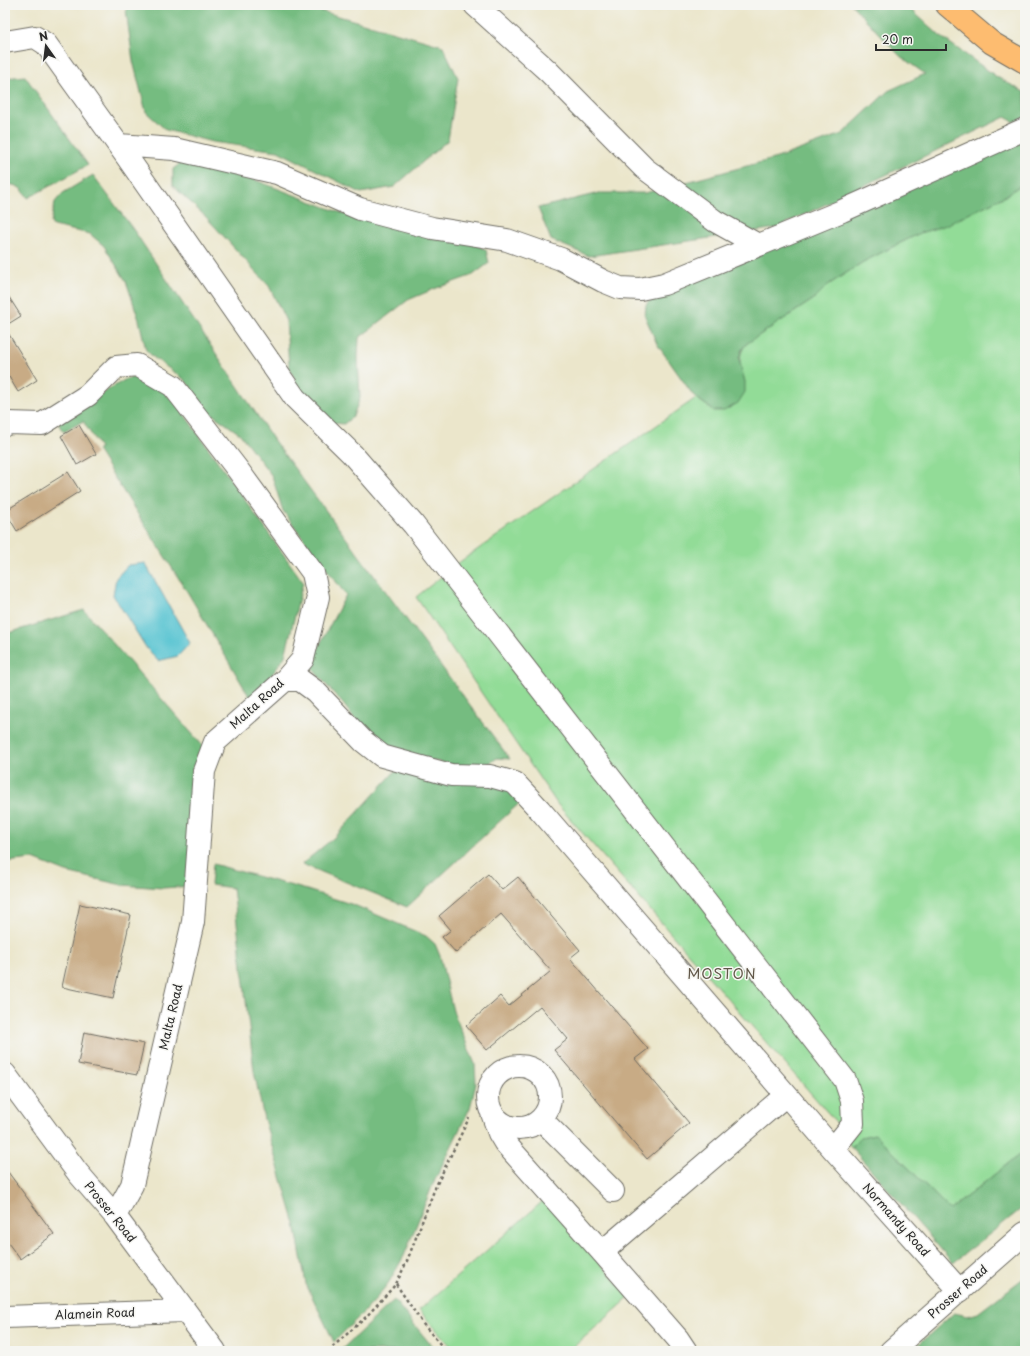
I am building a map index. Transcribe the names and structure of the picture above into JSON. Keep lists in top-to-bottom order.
{
  "streets": {
    "street": [
      "Malta Road",
      "Prosser Road",
      "Normandy Road",
      "Alamein Road"
    ]
  },
  "crossings": [
    ["Malta Road", "Prosser Road"],
    ["Malta Road", "Normandy Road"],
    ["Prosser Road", "Normandy Road"],
    ["Prosser Road", "Alamein Road"]
  ],
  "districts": ["MOSTON"],
  "scale_bar": "20 m",
  "north": "top"
}
